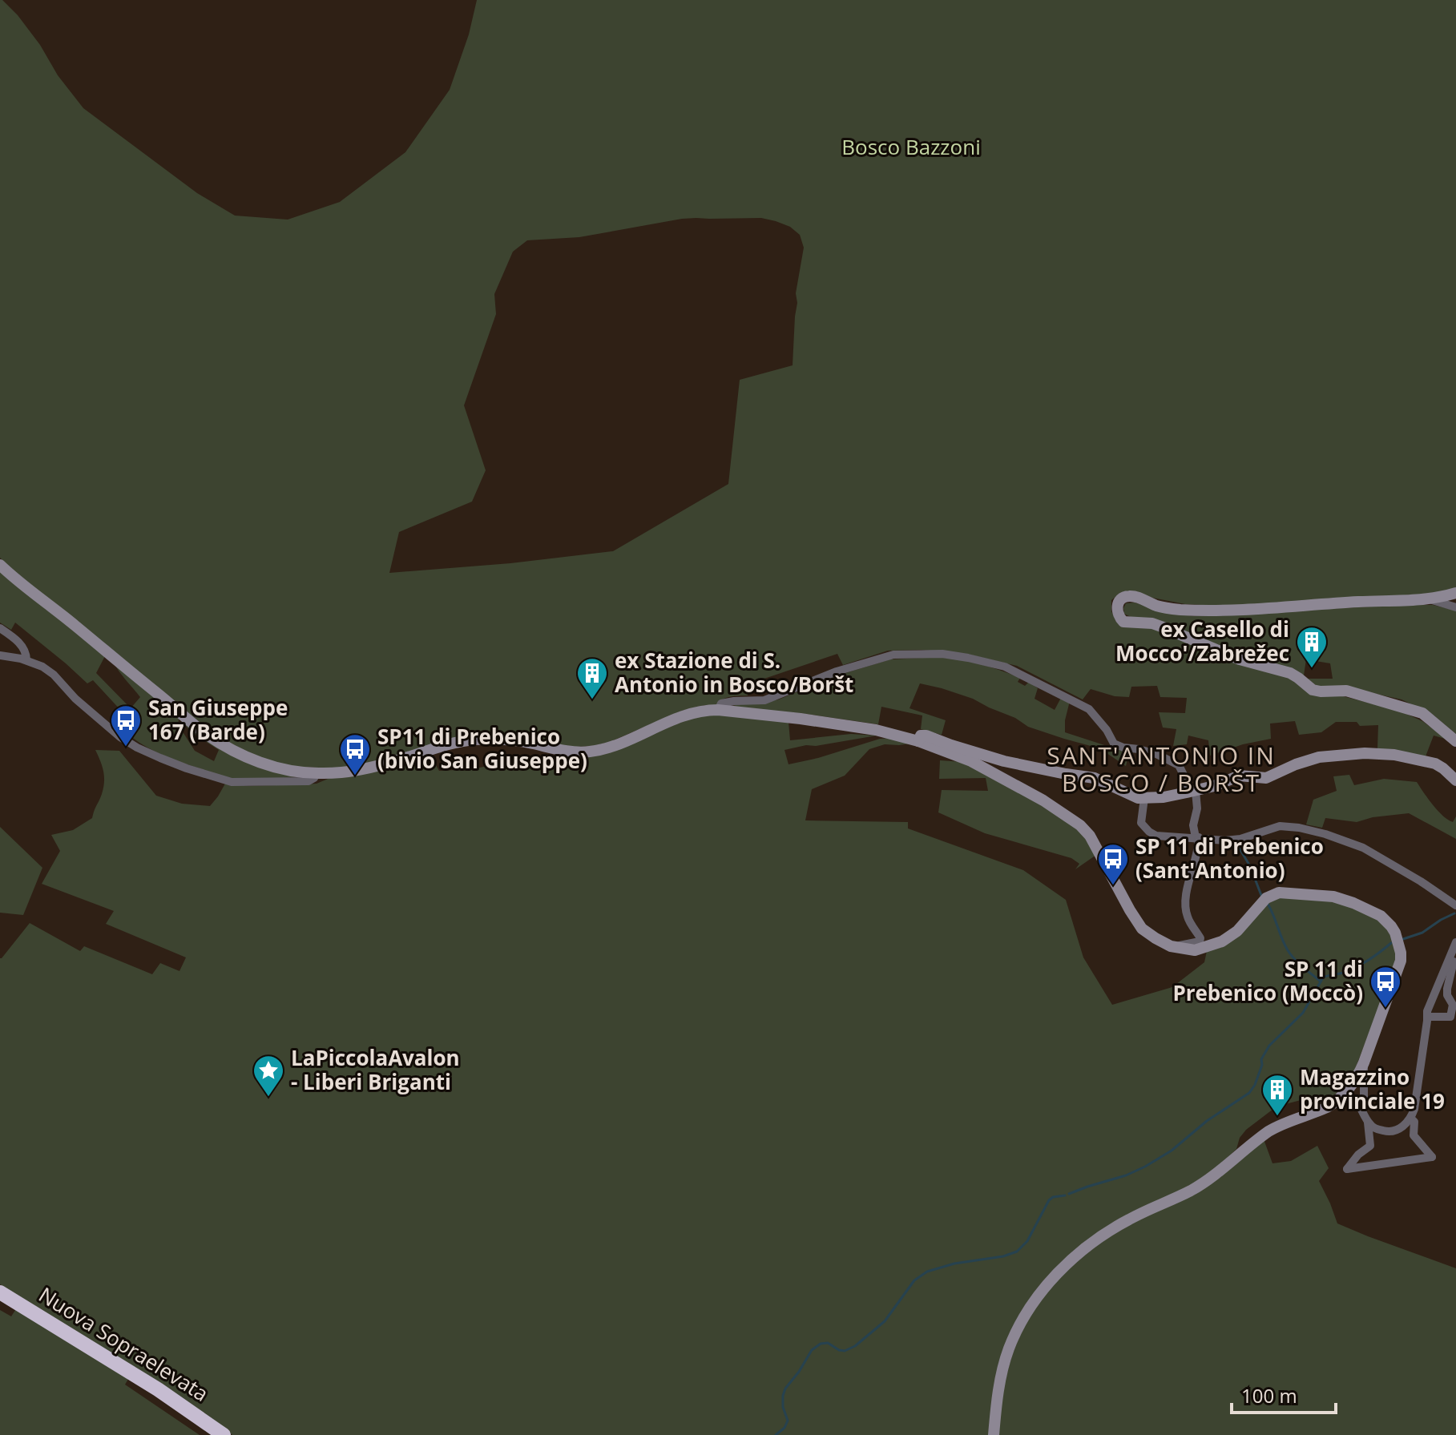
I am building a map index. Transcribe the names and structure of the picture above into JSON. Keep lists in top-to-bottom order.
{
  "streets": {
    "highway": ["Nuova Sopraelevata"]
  },
  "districts": ["SANT'ANTONIO IN BOSCO / BORŠT"],
  "parks": ["Bosco Bazzoni"],
  "places": {
    "building": ["ex Casello di Mocco'/Zabrežec", "ex Stazione di S. Antonio in Bosco/Boršt", "Magazzino provinciale 19"],
    "bus stop": [
      "San Giuseppe 167 (Barde)",
      "SP11 di Prebenico (bivio San Giuseppe)",
      "SP 11 di Prebenico (Sant'Antonio)",
      "SP 11 di Prebenico (Moccò)"
    ],
    "place": ["LaPiccolaAvalon - Liberi Briganti"]
  },
  "scale_bar": "100 m"
}
